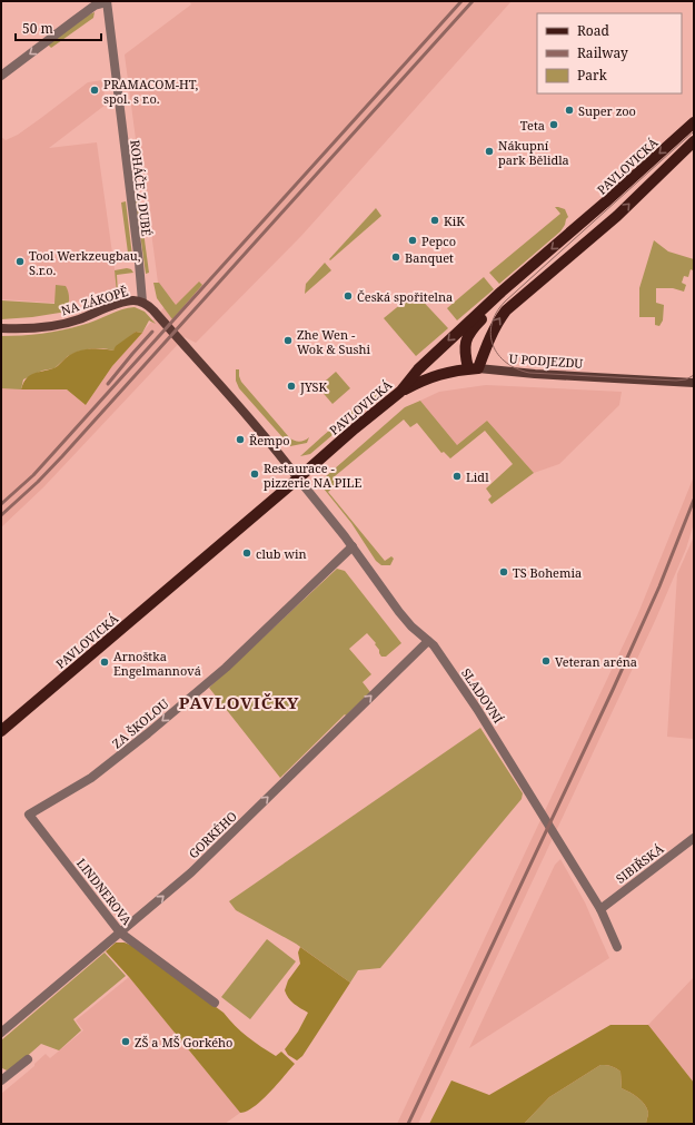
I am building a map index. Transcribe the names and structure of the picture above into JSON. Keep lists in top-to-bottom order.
{
  "streets": {
    "main road": ["PAVLOVICKÁ", "U PODJEZDU"],
    "street": [
      "ROHÁČE Z DUBÉ",
      "NA ZÁKOPĚ",
      "SLADOVNÍ",
      "ZA ŠKOLOU",
      "GORKÉHO",
      "SIBIŘSKÁ",
      "LINDNEROVA"
    ]
  },
  "crossings": [
    ["PAVLOVICKÁ", "U PODJEZDU"],
    ["PAVLOVICKÁ", "SLADOVNÍ"],
    ["ROHÁČE Z DUBÉ", "NA ZÁKOPĚ"],
    ["SLADOVNÍ", "ZA ŠKOLOU"],
    ["SLADOVNÍ", "GORKÉHO"],
    ["SLADOVNÍ", "SIBIŘSKÁ"],
    ["ZA ŠKOLOU", "LINDNEROVA"],
    ["GORKÉHO", "LINDNEROVA"]
  ],
  "one_way": ["ZA ŠKOLOU", "GORKÉHO"],
  "districts": ["PAVLOVIČKY"],
  "places": [
    "PRAMACOM-HT, spol. s r.o.",
    "Super zoo",
    "Teta",
    "Nákupní park Bělidla",
    "KiK",
    "Pepco",
    "Banquet",
    "Tool Werkzeugbau, S.r.o.",
    "Česká spořitelna",
    "Zhe Wen - Wok & Sushi",
    "JYSK",
    "Řempo",
    "Restaurace - pizzerie NA PILE",
    "Lidl",
    "club win",
    "TS Bohemia",
    "Veteran aréna",
    "Arnoštka Engelmannová",
    "ZŠ a MŠ Gorkého"
  ],
  "legend": ["Road", "Railway", "Park"],
  "scale_bar": "50 m"
}
